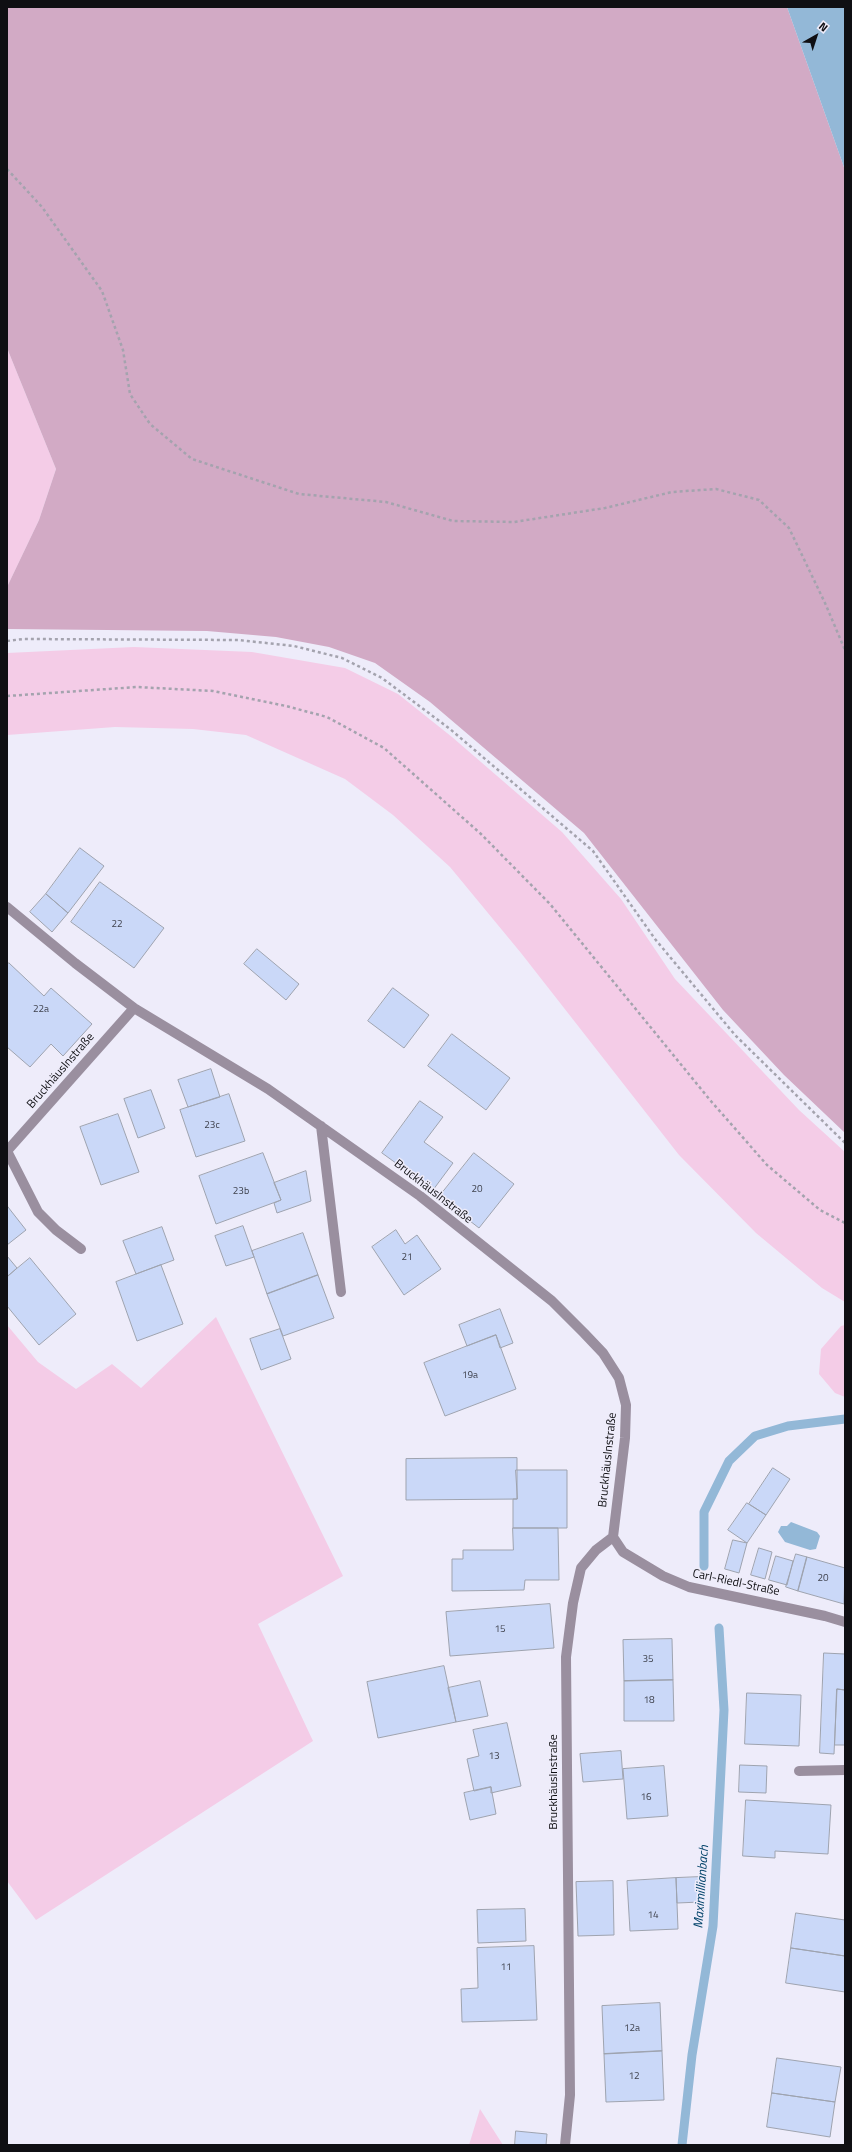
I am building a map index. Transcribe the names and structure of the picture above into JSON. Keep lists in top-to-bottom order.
{
  "streets": {
    "street": ["Bruckhäuslnstraße", "Carl-Riedl-Straße"]
  },
  "crossings": [
    ["Bruckhäuslnstraße", "Carl-Riedl-Straße"]
  ],
  "water": ["Maximillianbach"],
  "house_numbers": [
    "22",
    "22a",
    "23c",
    "20",
    "23b",
    "21",
    "19a",
    "20",
    "15",
    "35",
    "18",
    "13",
    "16",
    "14",
    "11",
    "12a",
    "12"
  ],
  "north": "top right"
}
